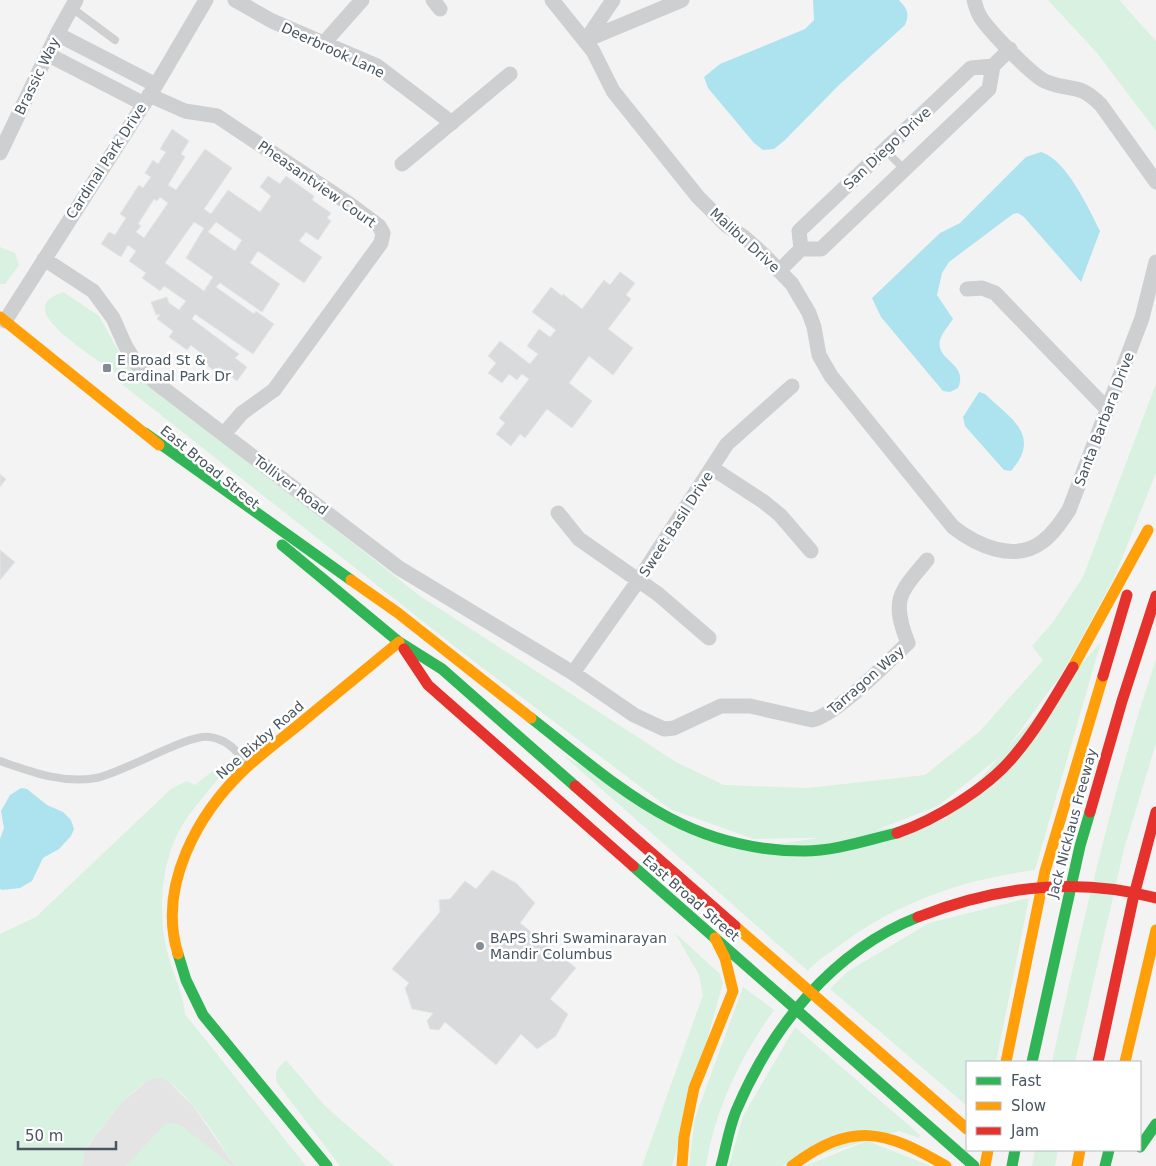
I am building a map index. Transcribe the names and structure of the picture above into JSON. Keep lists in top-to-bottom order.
{
  "streets": {
    "main road": ["East Broad Street", "Noe Bixby Road", "Jack Nicklaus Freeway"],
    "street": [
      "Deerbrook Lane",
      "Brassic Way",
      "San Diego Drive",
      "Cardinal Park Drive",
      "Pheasantview Court",
      "Malibu Drive",
      "Santa Barbara Drive",
      "Tolliver Road",
      "Sweet Basil Drive",
      "Tarragon Way"
    ]
  },
  "crossings": [
    ["Cardinal Park Drive", "Pheasantview Court"],
    ["Cardinal Park Drive", "East Broad Street"],
    ["Cardinal Park Drive", "Tolliver Road"],
    ["Pheasantview Court", "Tolliver Road"],
    ["Malibu Drive", "Santa Barbara Drive"],
    ["East Broad Street", "Noe Bixby Road"],
    ["Tolliver Road", "Sweet Basil Drive"],
    ["Tolliver Road", "Tarragon Way"],
    ["Sweet Basil Drive", "Tarragon Way"]
  ],
  "places": {
    "transit": ["E Broad St & Cardinal Park Dr"],
    "other": ["BAPS Shri Swaminarayan Mandir Columbus"]
  },
  "legend": ["Fast", "Slow", "Jam"],
  "scale_bar": "50 m"
}
